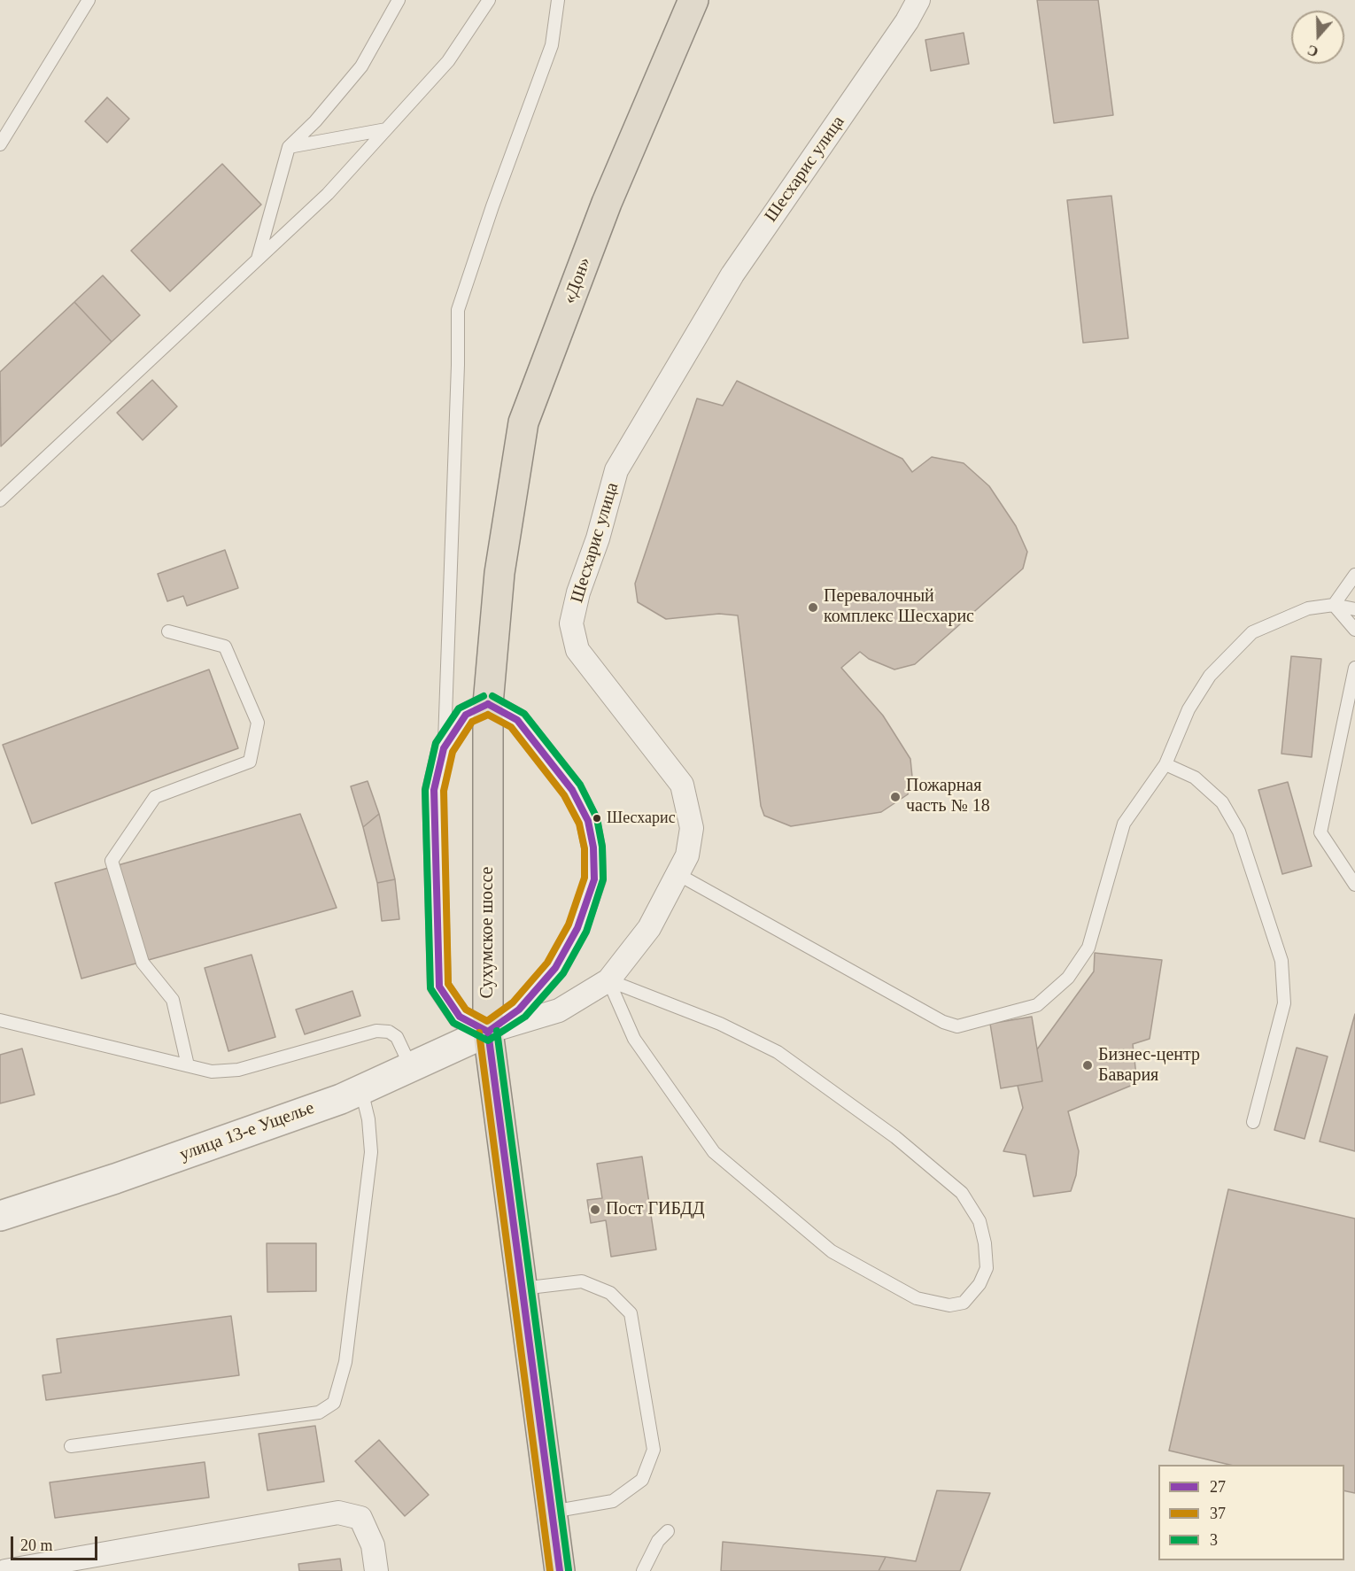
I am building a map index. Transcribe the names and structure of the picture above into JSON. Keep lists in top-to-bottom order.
{
  "streets": {
    "highway": ["«Дон»", "Сухумское шоссе"],
    "street": ["Шесхарис улица", "улица 13-е Ущелье"]
  },
  "crossings": [
    ["Шесхарис улица", "Сухумское шоссе"],
    ["Шесхарис улица", "улица 13-е Ущелье"],
    ["«Дон»", "Сухумское шоссе"],
    ["Сухумское шоссе", "улица 13-е Ущелье"]
  ],
  "places": [
    "Перевалочный комплекс Шесхарис",
    "Пожарная часть № 18",
    "Шесхарис",
    "Бизнес-центр Бавария",
    "Пост ГИБДД"
  ],
  "lines": ["transit line 3", "transit line 27", "transit line 37"],
  "legend": ["27", "37", "3"],
  "scale_bar": "20 m",
  "north": "bottom"
}
